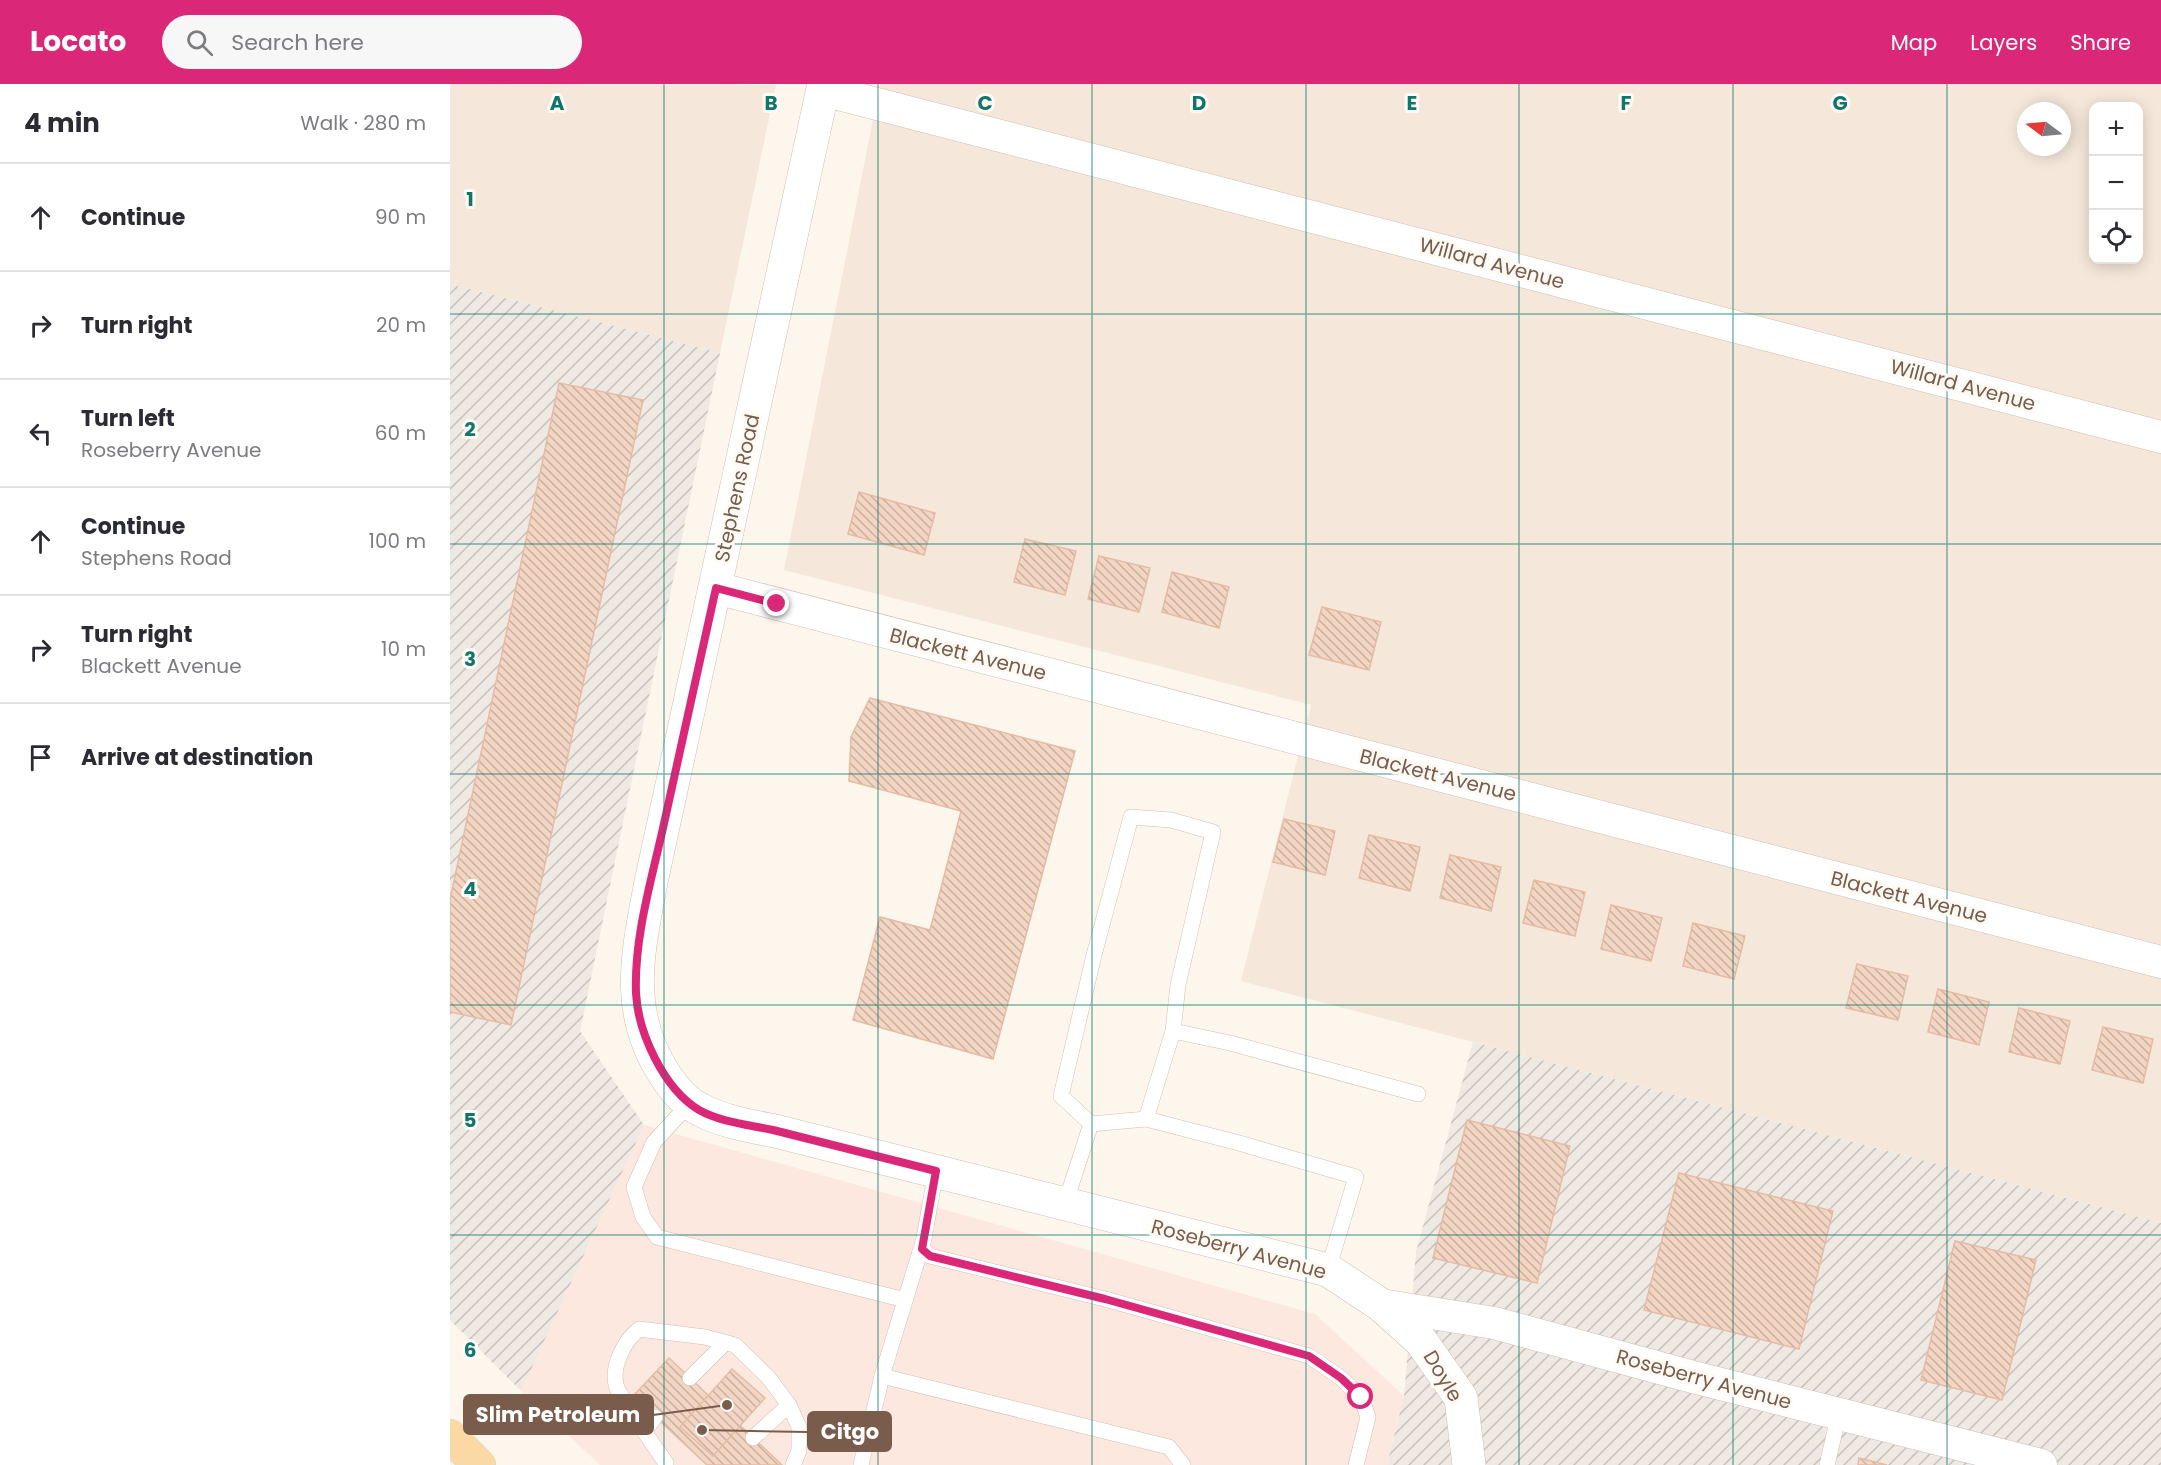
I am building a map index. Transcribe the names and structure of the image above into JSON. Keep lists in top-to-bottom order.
{
  "streets": {
    "street": [
      "Willard Avenue",
      "Stephens Road",
      "Blackett Avenue",
      "Roseberry Avenue",
      "Doyle"
    ]
  },
  "crossings": [
    ["Willard Avenue", "Stephens Road"],
    ["Stephens Road", "Blackett Avenue"],
    ["Stephens Road", "Roseberry Avenue"],
    ["Roseberry Avenue", "Doyle"]
  ],
  "places": ["Slim Petroleum", "Citgo"],
  "north": "left",
  "page": {
    "header": "Locato",
    "search": "Search here",
    "nav": ["Map", "Layers", "Share"],
    "heading": ["4 min", "Walk · 280 m"],
    "map_buttons": ["+", "−"],
    "list": [
      ["Continue", "90 m"],
      ["Turn right", "20 m"],
      ["Turn left", "Roseberry Avenue", "60 m"],
      ["Continue", "Stephens Road", "100 m"],
      ["Turn right", "Blackett Avenue", "10 m"],
      "Arrive at destination"
    ]
  },
  "grid": {
    "columns": [
      "A",
      "B",
      "C",
      "D",
      "E",
      "F",
      "G"
    ],
    "rows": [
      "1",
      "2",
      "3",
      "4",
      "5",
      "6"
    ]
  }
}
